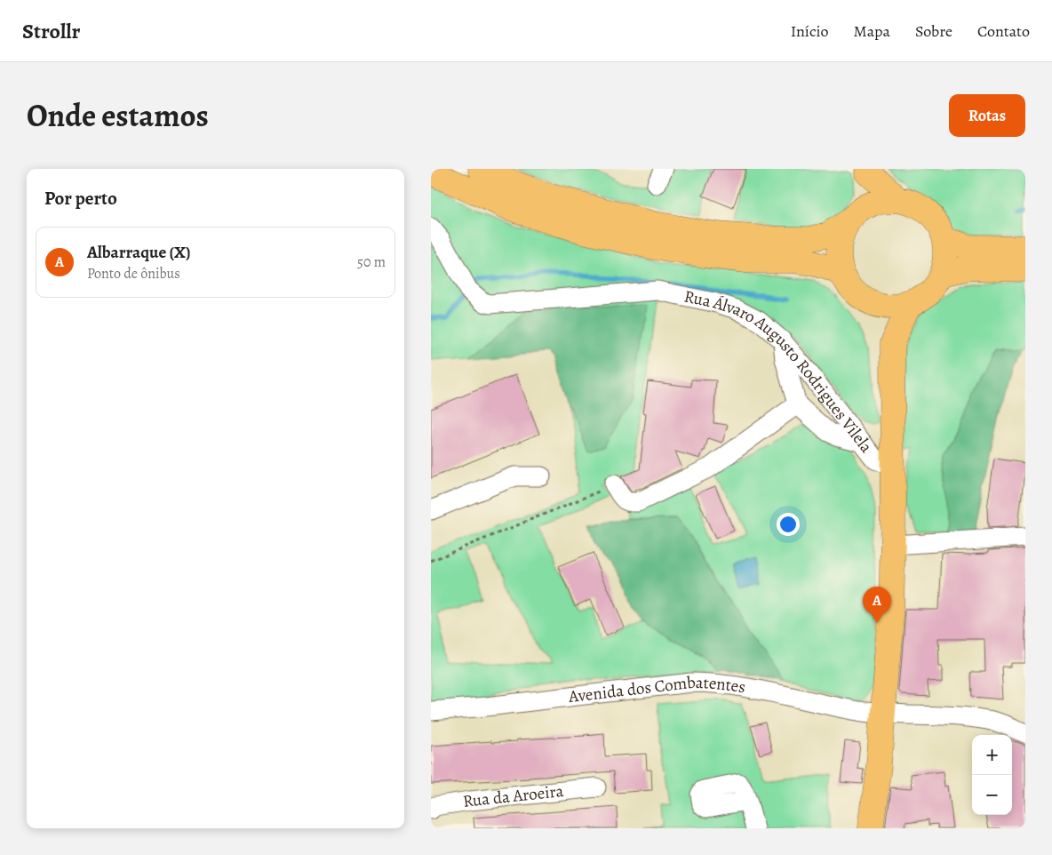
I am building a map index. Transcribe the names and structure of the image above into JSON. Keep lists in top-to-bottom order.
{
  "streets": {
    "main road": ["Rua Álvaro Augusto Rodrigues Vilela"],
    "street": ["Avenida dos Combatentes", "Rua da Aroeira"]
  },
  "crossings": [
    ["Rua Álvaro Augusto Rodrigues Vilela", "Avenida dos Combatentes"]
  ],
  "page": {
    "header": "Strollr",
    "nav": [
      "Início",
      "Mapa",
      "Sobre",
      "Contato"
    ],
    "title": "Onde estamos",
    "buttons": "Rotas",
    "heading": "Por perto",
    "list": [
      {
        "mark": "A",
        "name": "Albarraque (X)",
        "note": "Ponto de ônibus",
        "value": "50 m"
      }
    ],
    "pins": "A",
    "map_buttons": ["+", "−"]
  }
}
